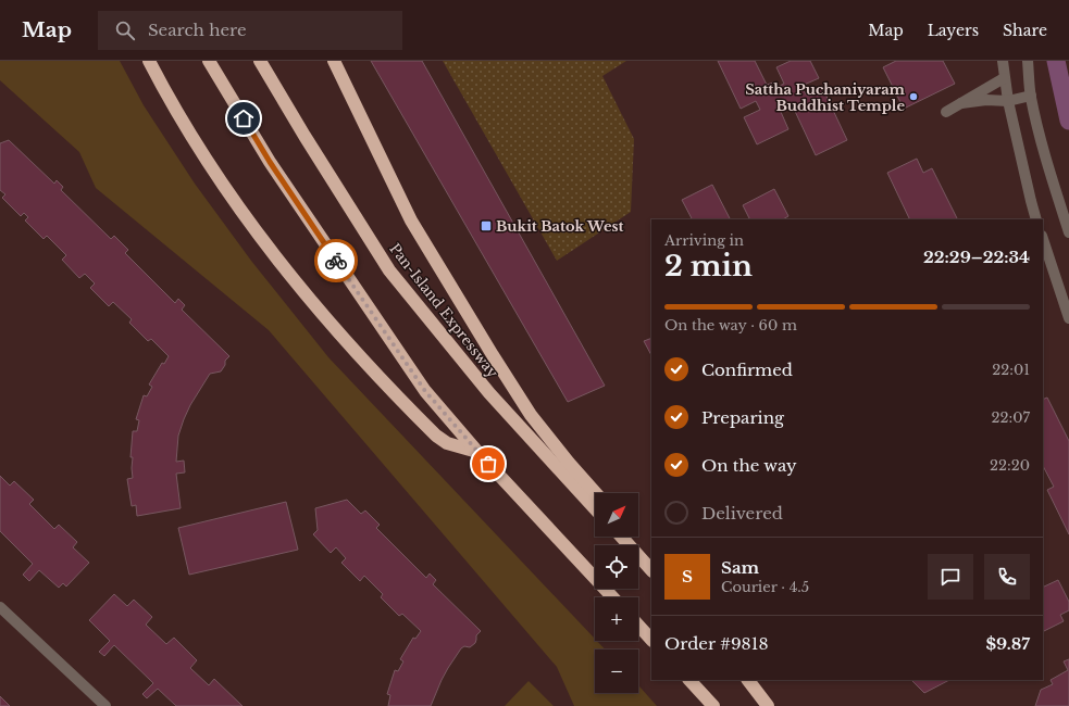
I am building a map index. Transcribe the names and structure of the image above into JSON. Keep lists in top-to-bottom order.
{
  "streets": {
    "highway": ["Pan-Island Expressway"]
  },
  "places": {
    "other": ["Sattha Puchaniyaram Buddhist Temple"],
    "transit": ["Bukit Batok West"]
  },
  "north": "top right",
  "page": {
    "header": "Map",
    "search": "Search here",
    "nav": ["Map", "Layers", "Share"],
    "heading": ["2 min", "Arriving in", "22:29–22:34"],
    "panel": [
      "Sam",
      "Courier · 4.5",
      "Order #9818",
      "$9.87"
    ],
    "bar": "On the way · 60 m",
    "list": [
      ["Confirmed", "22:01"],
      ["Preparing", "22:07"],
      ["On the way", "22:20"],
      "Delivered"
    ],
    "map_buttons": ["+", "−"],
    "round": "S"
  }
}
